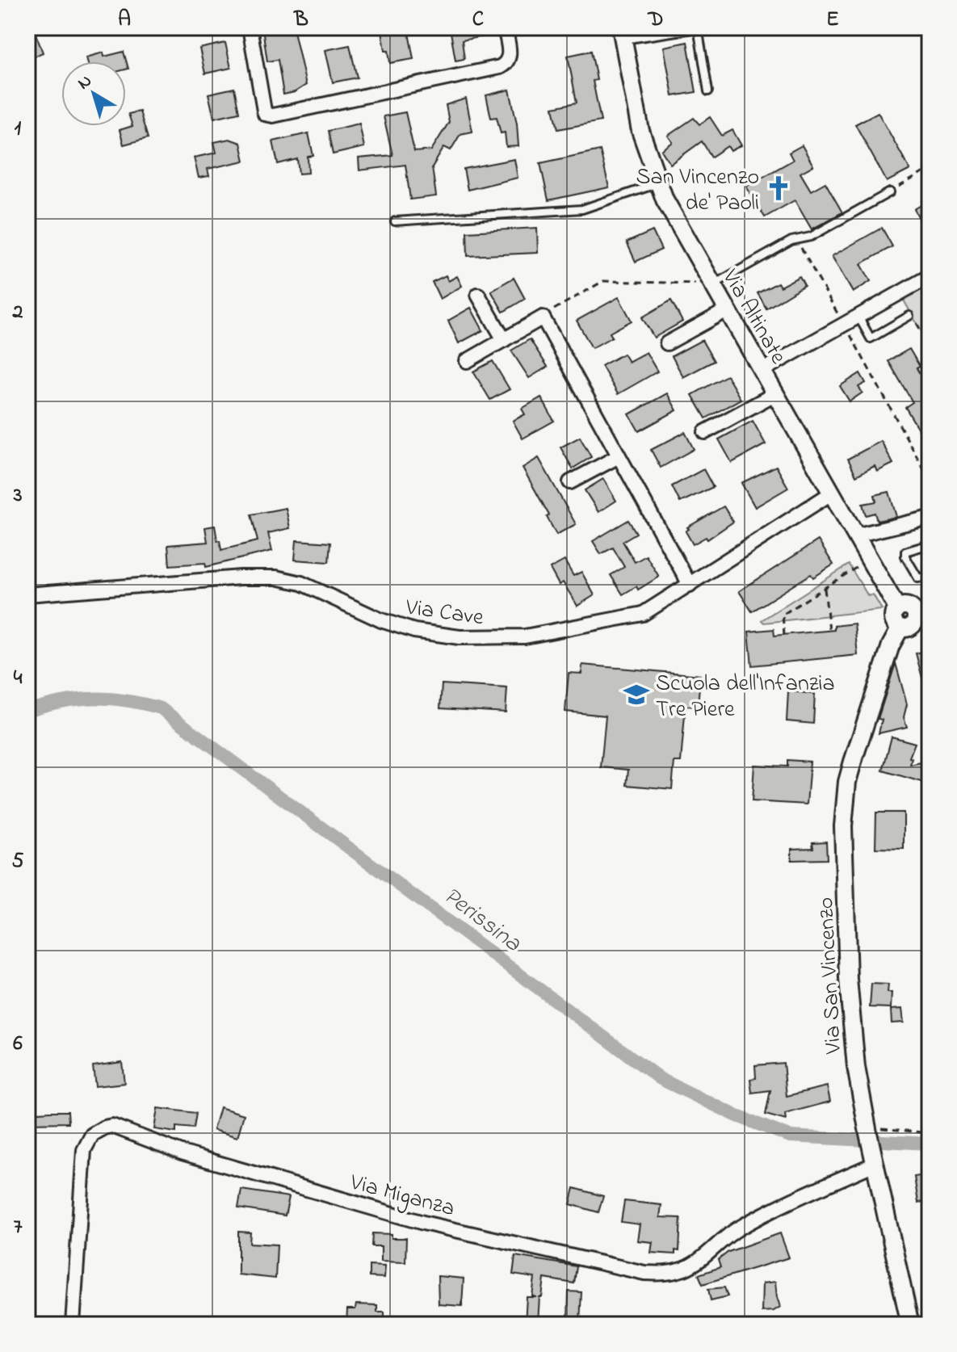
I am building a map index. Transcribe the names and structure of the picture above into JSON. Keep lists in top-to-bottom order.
{
  "streets": {
    "street": [
      "Via Altinate",
      "Via Cave",
      "Via San Vincenzo",
      "Via Miganza"
    ]
  },
  "crossings": [
    ["Via Altinate", "Via Cave"],
    ["Via San Vincenzo", "Via Miganza"]
  ],
  "water": ["Perissina"],
  "places": {
    "church": ["San Vincenzo de' Paoli"],
    "school or university": ["Scuola dell'Infanzia Tre Piere"]
  },
  "north": "top left",
  "grid": {
    "columns": [
      "A",
      "B",
      "C",
      "D",
      "E"
    ],
    "rows": [
      "1",
      "2",
      "3",
      "4",
      "5",
      "6",
      "7"
    ]
  }
}
